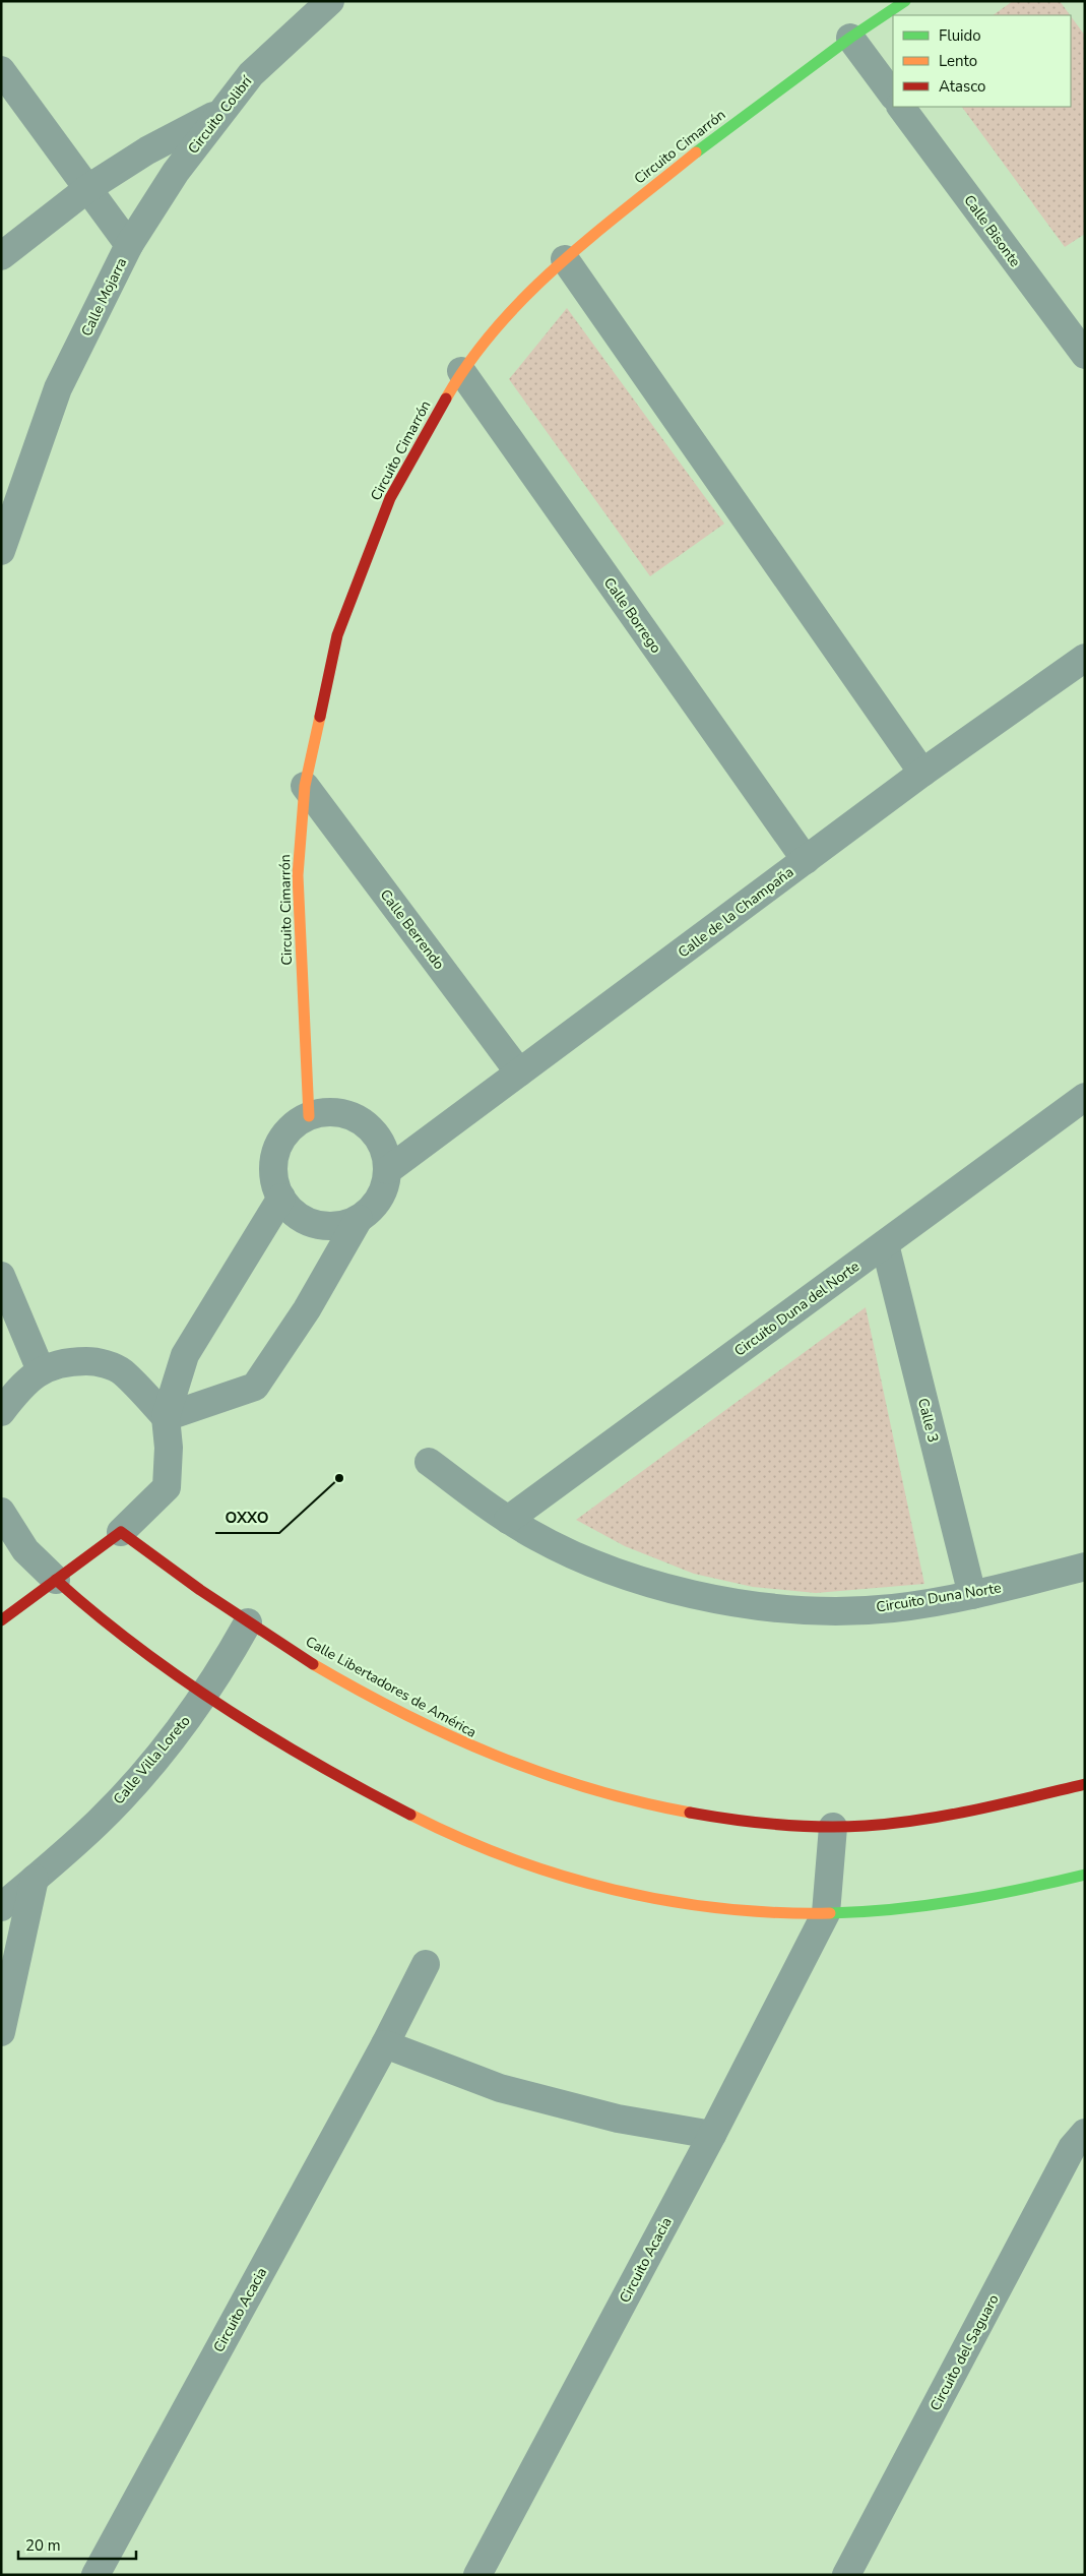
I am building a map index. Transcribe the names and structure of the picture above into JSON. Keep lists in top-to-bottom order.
{
  "streets": {
    "street": [
      "Circuito Colibrí",
      "Circuito Cimarrón",
      "Calle Bisonte",
      "Calle Mojarra",
      "Calle Borrego",
      "Calle de la Champaña",
      "Calle Berrendo",
      "Circuito Duna del Norte",
      "Calle 3",
      "Circuito Duna Norte",
      "Calle Libertadores de América",
      "Calle Villa Loreto",
      "Circuito Acacia",
      "Circuito del Saguaro"
    ]
  },
  "crossings": [
    ["Circuito Colibrí", "Calle Mojarra"],
    ["Circuito Cimarrón", "Calle Borrego"],
    ["Circuito Cimarrón", "Calle de la Champaña"],
    ["Circuito Cimarrón", "Calle Berrendo"],
    ["Calle Borrego", "Calle de la Champaña"],
    ["Calle de la Champaña", "Calle Berrendo"],
    ["Circuito Duna del Norte", "Calle 3"],
    ["Circuito Duna del Norte", "Circuito Duna Norte"],
    ["Calle 3", "Circuito Duna Norte"],
    ["Calle Libertadores de América", "Calle Villa Loreto"],
    ["Calle Libertadores de América", "Circuito Acacia"]
  ],
  "places": ["OXXO"],
  "legend": ["Fluido", "Lento", "Atasco"],
  "scale_bar": "20 m"
}
